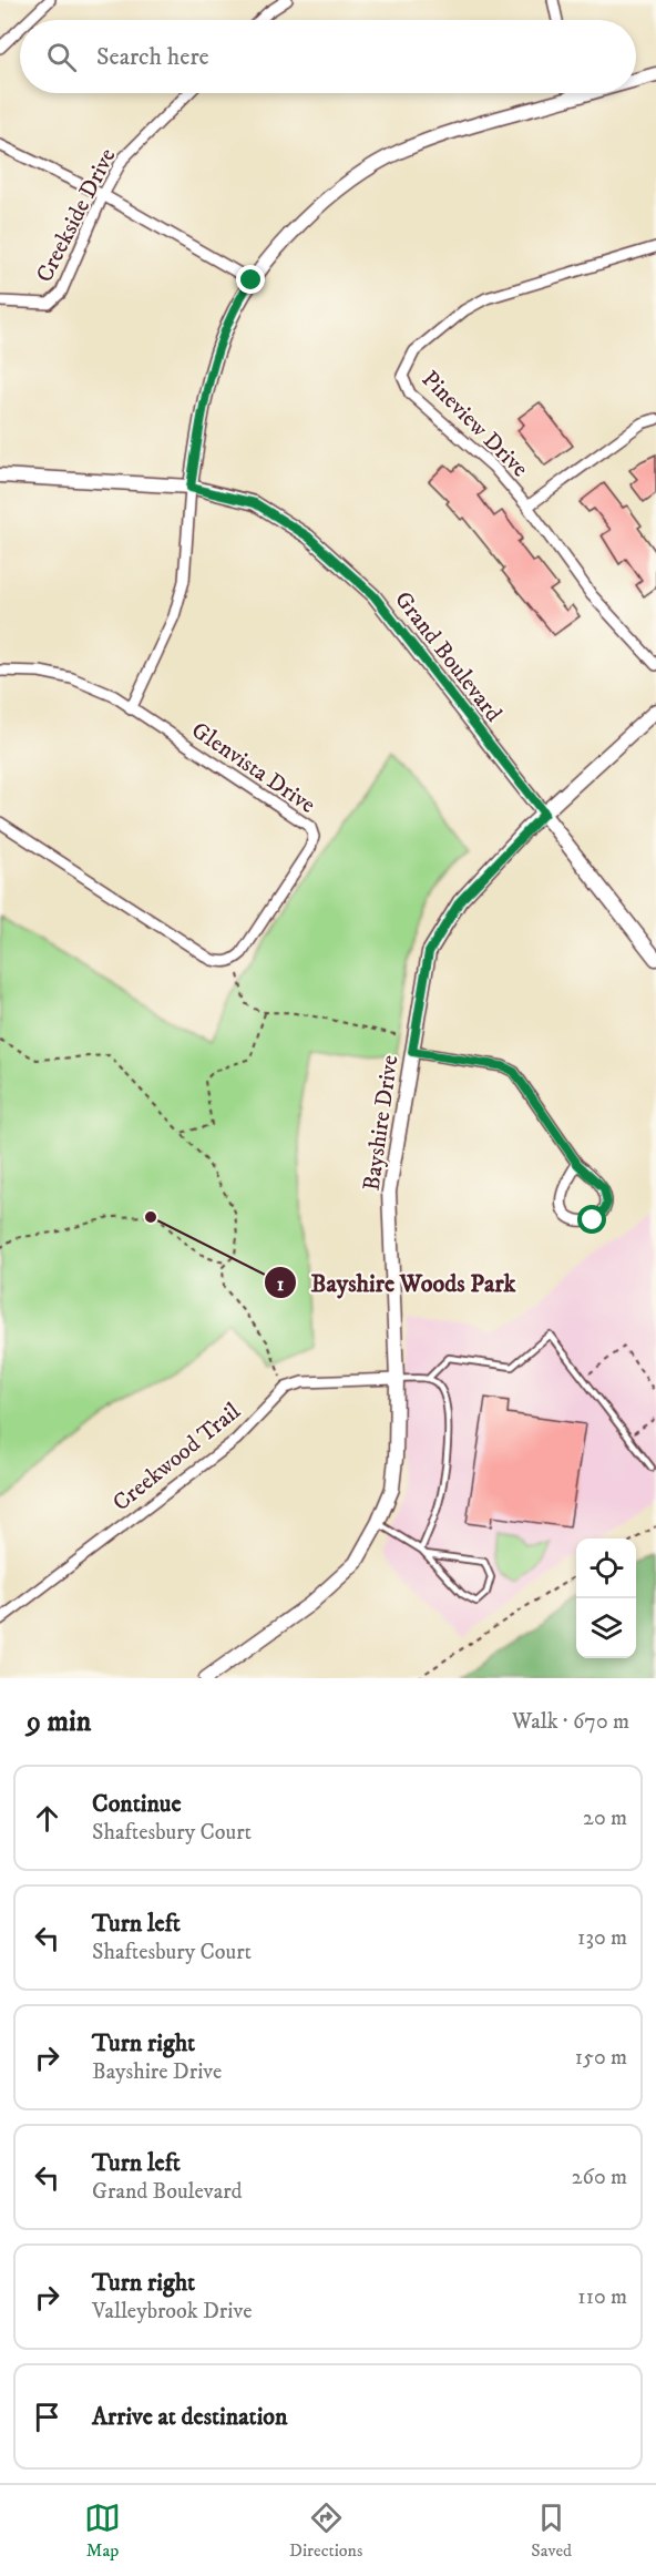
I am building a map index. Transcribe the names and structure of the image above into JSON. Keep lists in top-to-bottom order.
{
  "streets": {
    "street": [
      "Creekside Drive",
      "Pineview Drive",
      "Grand Boulevard",
      "Glenvista Drive",
      "Bayshire Drive",
      "Creekwood Trail"
    ]
  },
  "crossings": [
    ["Grand Boulevard", "Bayshire Drive"],
    ["Bayshire Drive", "Creekwood Trail"]
  ],
  "places": ["Bayshire Woods Park"],
  "page": {
    "search": "Search here",
    "heading": ["9 min", "Walk · 670 m"],
    "list": [
      ["Continue", "Shaftesbury Court", "20 m"],
      ["Turn left", "Shaftesbury Court", "130 m"],
      ["Turn right", "Bayshire Drive", "150 m"],
      ["Turn left", "Grand Boulevard", "260 m"],
      ["Turn right", "Valleybrook Drive", "110 m"],
      "Arrive at destination"
    ],
    "nav": ["Map", "Directions", "Saved"]
  }
}
